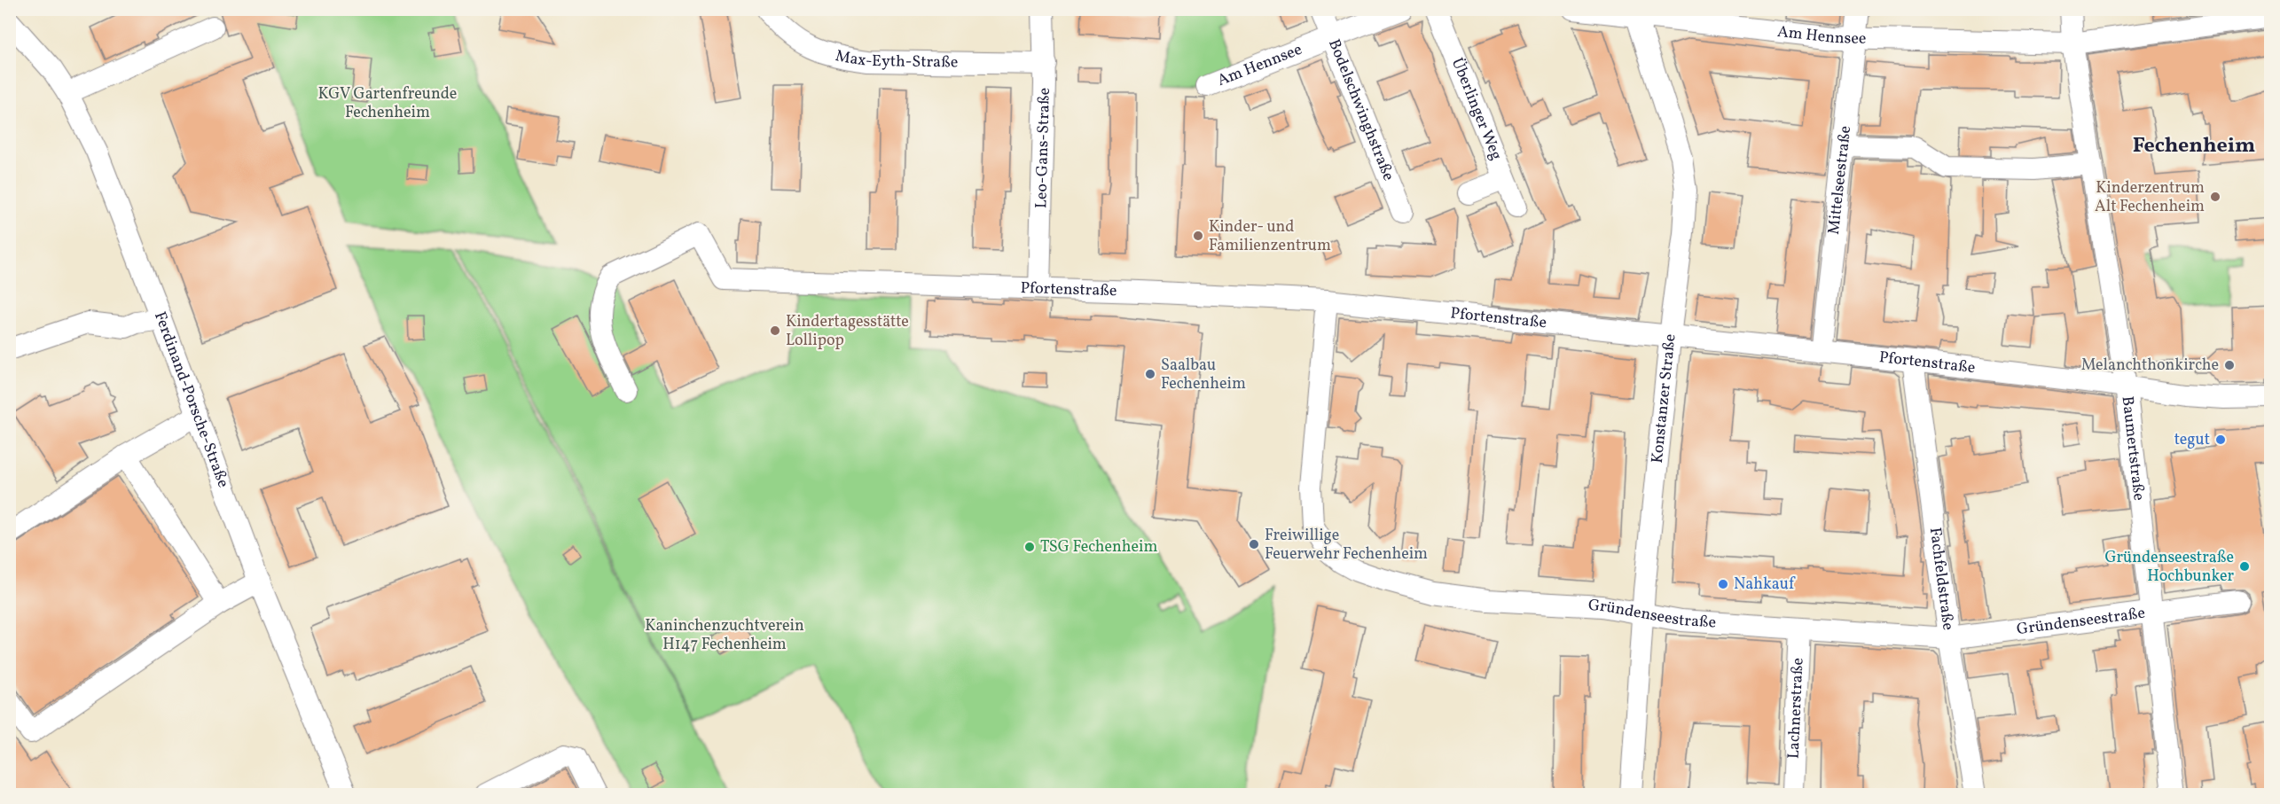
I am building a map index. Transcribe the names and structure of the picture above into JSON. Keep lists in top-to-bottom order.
{
  "streets": {
    "street": [
      "Am Hennsee",
      "Max-Eyth-Straße",
      "Überlinger Weg",
      "Bodelschwinghstraße",
      "Leo-Gans-Straße",
      "Mittelseestraße",
      "Pfortenstraße",
      "Konstanzer Straße",
      "Ferdinand-Porsche-Straße",
      "Baumertstraße",
      "Fachfeldstraße",
      "Gründenseestraße",
      "Lachnerstraße"
    ]
  },
  "crossings": [
    ["Am Hennsee", "Bodelschwinghstraße"],
    ["Am Hennsee", "Mittelseestraße"],
    ["Am Hennsee", "Konstanzer Straße"],
    ["Am Hennsee", "Baumertstraße"],
    ["Max-Eyth-Straße", "Leo-Gans-Straße"],
    ["Leo-Gans-Straße", "Pfortenstraße"],
    ["Mittelseestraße", "Pfortenstraße"],
    ["Pfortenstraße", "Konstanzer Straße"],
    ["Pfortenstraße", "Baumertstraße"],
    ["Pfortenstraße", "Fachfeldstraße"],
    ["Pfortenstraße", "Gründenseestraße"],
    ["Konstanzer Straße", "Gründenseestraße"],
    ["Baumertstraße", "Gründenseestraße"],
    ["Fachfeldstraße", "Gründenseestraße"],
    ["Gründenseestraße", "Lachnerstraße"]
  ],
  "districts": ["Fechenheim"],
  "parks": ["KGV Gartenfreunde Fechenheim", "Kaninchenzuchtverein H147 Fechenheim"],
  "places": [
    "Kinderzentrum Alt Fechenheim",
    "Kinder- und Familienzentrum",
    "Kindertagesstätte Lollipop",
    "Melanchthonkirche",
    "Saalbau Fechenheim",
    "tegut",
    "Freiwillige Feuerwehr Fechenheim",
    "TSG Fechenheim",
    "Gründenseestraße Hochbunker",
    "Nahkauf"
  ]
}
